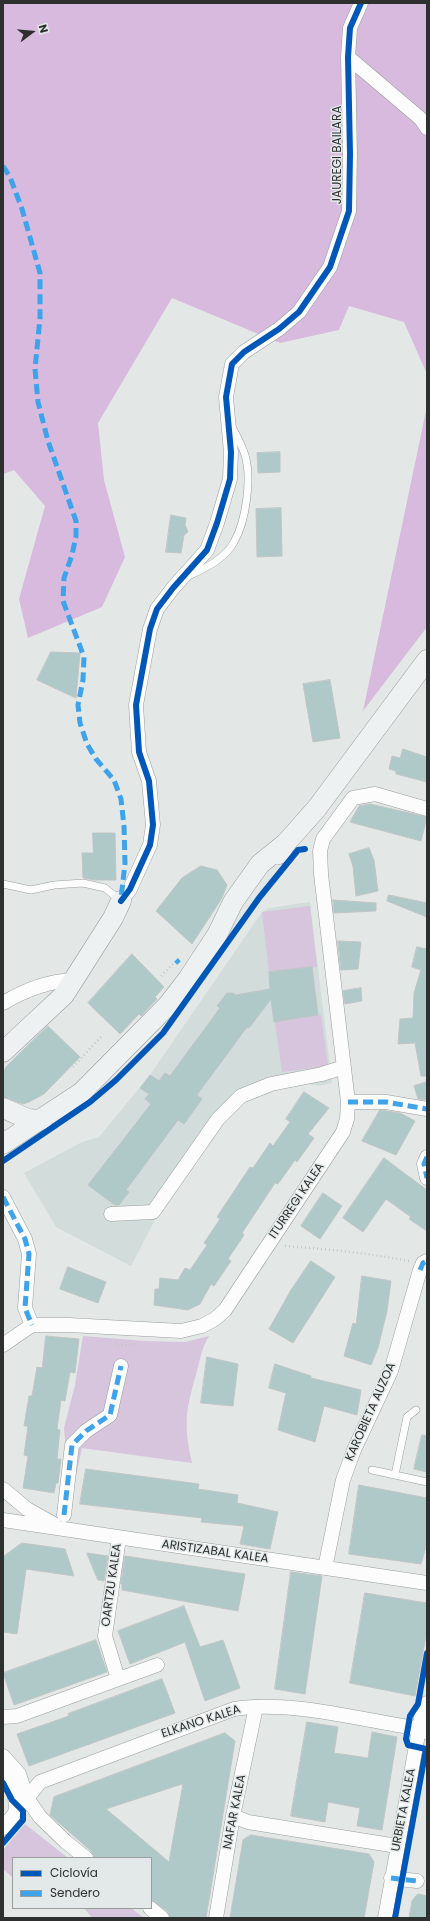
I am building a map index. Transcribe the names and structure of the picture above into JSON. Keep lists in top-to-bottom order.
{
  "streets": {
    "street": [
      "JAUREGI BAILARA",
      "ITURREGI KALEA",
      "KAROBIETA AUZOA",
      "ARISTIZABAL KALEA",
      "OARTZU KALEA",
      "ELKANO KALEA",
      "URBIETA KALEA",
      "NAFAR KALEA"
    ]
  },
  "crossings": [
    ["KAROBIETA AUZOA", "ARISTIZABAL KALEA"],
    ["ARISTIZABAL KALEA", "OARTZU KALEA"],
    ["ELKANO KALEA", "URBIETA KALEA"],
    ["ELKANO KALEA", "NAFAR KALEA"]
  ],
  "legend": ["Ciclovía", "Sendero"],
  "north": "right"
}
